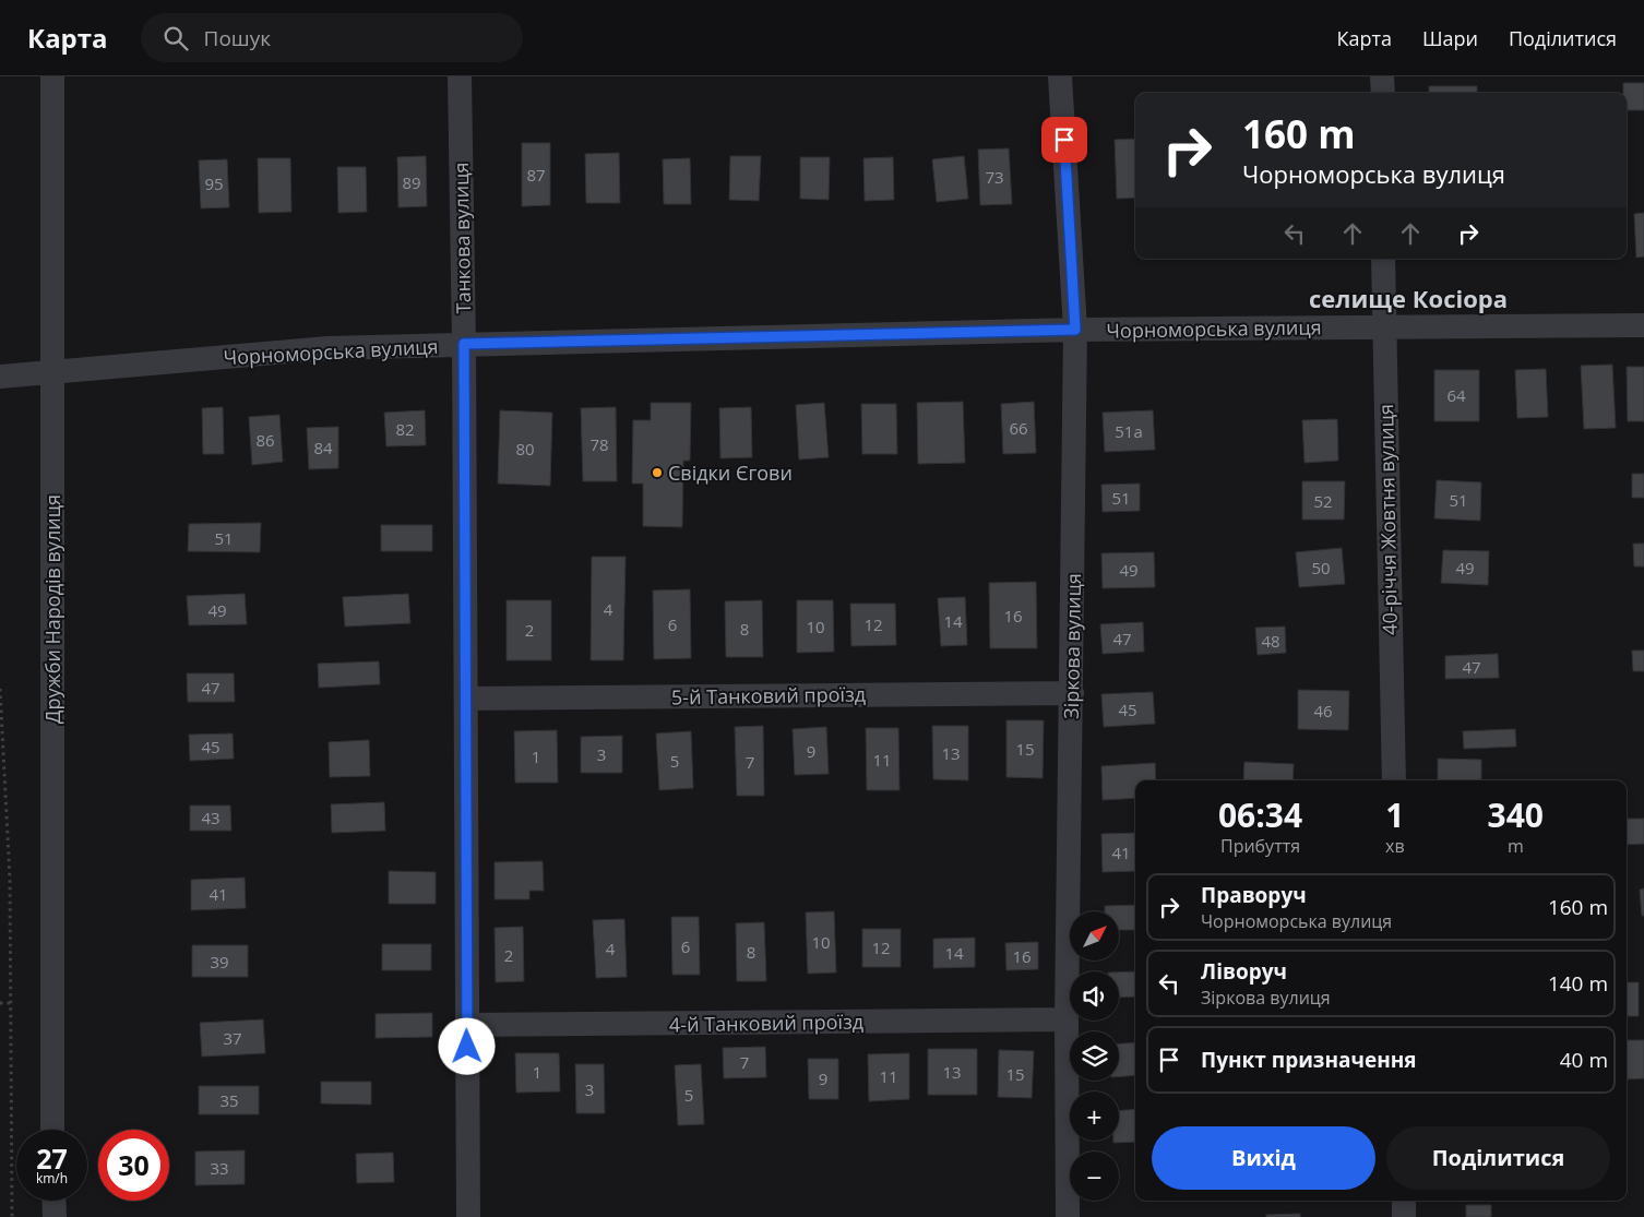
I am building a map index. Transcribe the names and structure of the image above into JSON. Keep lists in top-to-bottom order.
{
  "streets": {
    "street": [
      "Танкова вулиця",
      "Чорноморська вулиця",
      "40-річчя Жовтня вулиця",
      "Дружби Народів вулиця",
      "Зіркова вулиця",
      "5-й Танковий проїзд",
      "4-й Танковий проїзд"
    ]
  },
  "crossings": [
    ["Танкова вулиця", "Чорноморська вулиця"],
    ["Танкова вулиця", "5-й Танковий проїзд"],
    ["Танкова вулиця", "4-й Танковий проїзд"],
    ["Чорноморська вулиця", "40-річчя Жовтня вулиця"],
    ["Чорноморська вулиця", "Дружби Народів вулиця"],
    ["Чорноморська вулиця", "Зіркова вулиця"],
    ["Зіркова вулиця", "5-й Танковий проїзд"],
    ["Зіркова вулиця", "4-й Танковий проїзд"]
  ],
  "districts": ["селище Косіора"],
  "places": ["Свідки Єгови"],
  "house_numbers": [
    "87",
    "73",
    "89",
    "95",
    "64",
    "66",
    "82",
    "51а",
    "86",
    "78",
    "84",
    "80",
    "51",
    "51",
    "52",
    "51",
    "50",
    "49",
    "49",
    "4",
    "49",
    "16",
    "14",
    "6",
    "12",
    "10",
    "8",
    "2",
    "47",
    "48",
    "47",
    "47",
    "45",
    "46",
    "45",
    "15",
    "9",
    "13",
    "3",
    "1",
    "11",
    "5",
    "7",
    "43",
    "41",
    "41",
    "10",
    "6",
    "12",
    "4",
    "8",
    "14",
    "2",
    "16",
    "39",
    "37",
    "7",
    "1",
    "13",
    "15",
    "11",
    "9",
    "3",
    "5",
    "35",
    "33"
  ],
  "north": "top right",
  "page": {
    "header": "Карта",
    "search": "Пошук",
    "nav": ["Карта", "Шари", "Поділитися"],
    "turn": ["160 m", "Чорноморська вулиця"],
    "eta": [
      "06:34",
      "Прибуття",
      "1",
      "хв",
      "340",
      "m"
    ],
    "list": [
      {
        "name": "Праворуч",
        "note": "Чорноморська вулиця",
        "value": "160 m"
      },
      {
        "name": "Ліворуч",
        "note": "Зіркова вулиця",
        "value": "140 m"
      },
      {
        "name": "Пункт призначення",
        "value": "40 m"
      }
    ],
    "map_buttons": ["+", "−"],
    "buttons": ["Вихід", "Поділитися"],
    "speed": "27 km/h",
    "limit": "30"
  }
}
